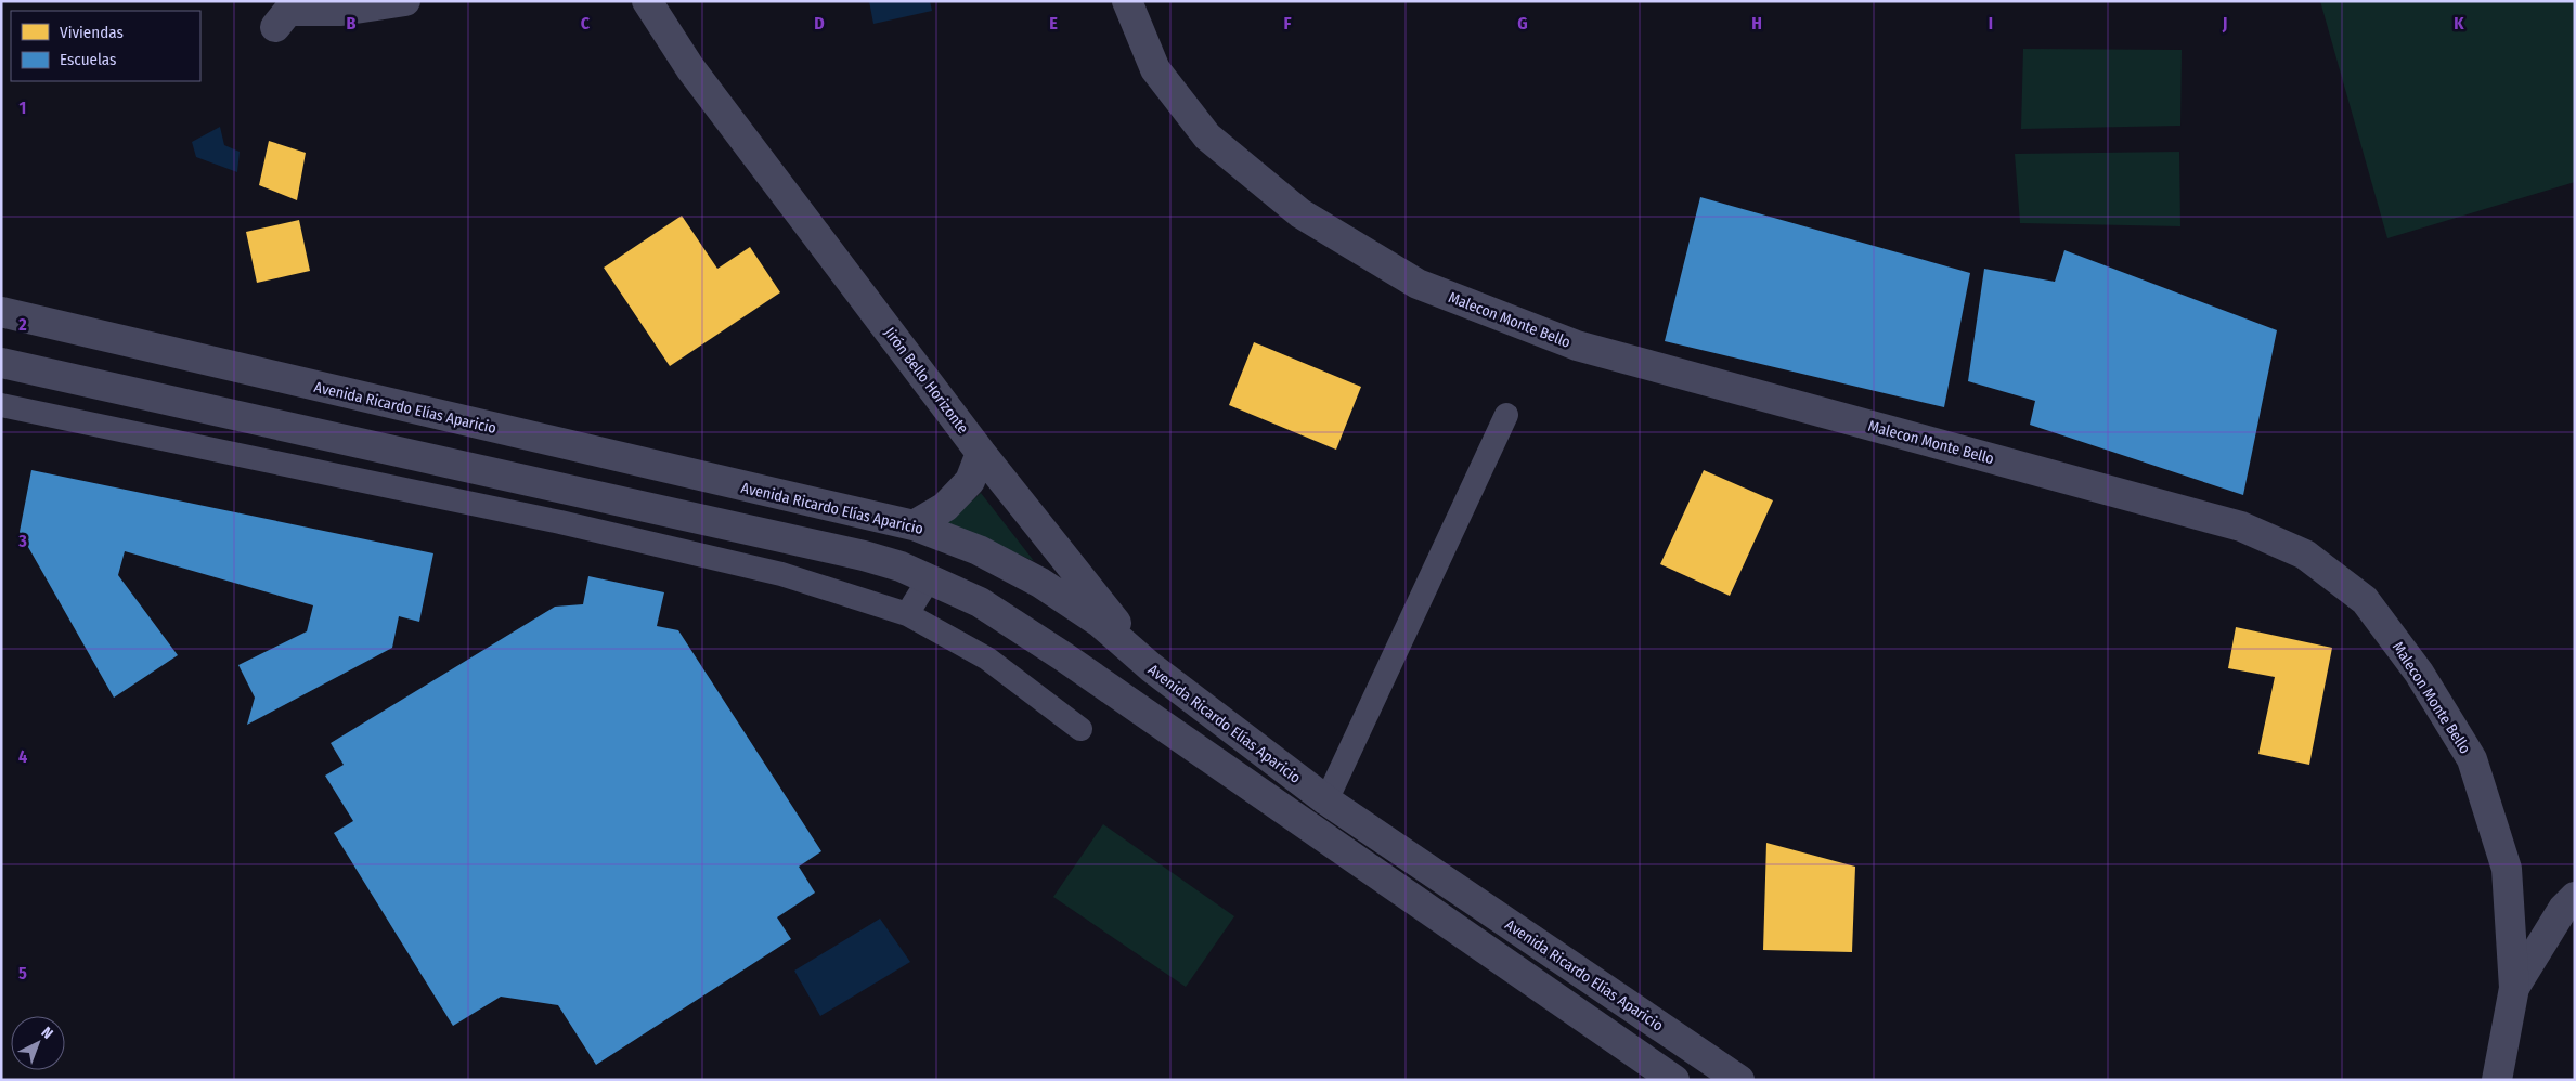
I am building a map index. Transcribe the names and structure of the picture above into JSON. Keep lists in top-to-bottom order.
{
  "streets": {
    "street": ["Malecon Monte Bello", "Jirón Bello Horizonte", "Avenida Ricardo Elías Aparicio"]
  },
  "crossings": [
    ["Jirón Bello Horizonte", "Avenida Ricardo Elías Aparicio"]
  ],
  "legend": ["Viviendas", "Escuelas"],
  "north": "top right",
  "grid": {
    "columns": [
      "B",
      "C",
      "D",
      "E",
      "F",
      "G",
      "H",
      "I",
      "J",
      "K"
    ],
    "rows": [
      "1",
      "2",
      "3",
      "4",
      "5"
    ]
  }
}
